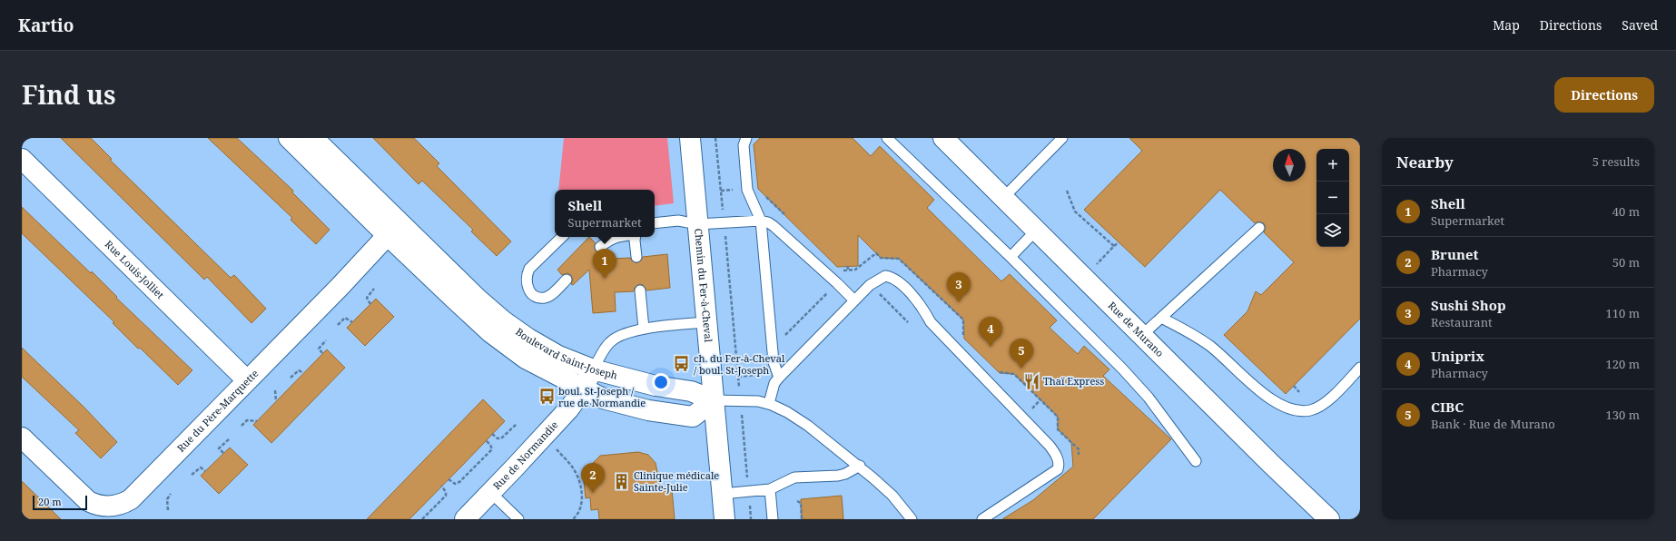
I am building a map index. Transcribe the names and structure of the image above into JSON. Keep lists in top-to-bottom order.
{
  "streets": {
    "street": [
      "Rue Louis-Jolliet",
      "Chemin du Fer-à-Cheval",
      "Rue de Murano",
      "Boulevard Saint-Joseph",
      "Rue du Père-Marquette",
      "Rue de Normandie"
    ]
  },
  "crossings": [
    ["Rue Louis-Jolliet", "Rue du Père-Marquette"],
    ["Chemin du Fer-à-Cheval", "Boulevard Saint-Joseph"],
    ["Boulevard Saint-Joseph", "Rue du Père-Marquette"],
    ["Boulevard Saint-Joseph", "Rue de Normandie"]
  ],
  "places": {
    "bus stop": ["ch. du Fer-à-Cheval / boul. St-Joseph", "boul. St-Joseph / rue de Normandie"],
    "restaurant": ["Thaï Express"],
    "building": ["Clinique médicale Sainte-Julie"]
  },
  "scale_bar": "20 m",
  "north": "top",
  "page": {
    "header": "Kartio",
    "nav": ["Map", "Directions", "Saved"],
    "title": "Find us",
    "buttons": "Directions",
    "heading": ["Nearby", "5 results"],
    "map_buttons": ["+", "−"],
    "list": [
      {
        "mark": "1",
        "name": "Shell",
        "note": "Supermarket",
        "value": "40 m"
      },
      {
        "mark": "2",
        "name": "Brunet",
        "note": "Pharmacy",
        "value": "50 m"
      },
      {
        "mark": "3",
        "name": "Sushi Shop",
        "note": "Restaurant",
        "value": "110 m"
      },
      {
        "mark": "4",
        "name": "Uniprix",
        "note": "Pharmacy",
        "value": "120 m"
      },
      {
        "mark": "5",
        "name": "CIBC",
        "note": "Bank · Rue de Murano",
        "value": "130 m"
      }
    ],
    "popup": ["Shell", "Supermarket"],
    "pins": [
      "1",
      "3",
      "4",
      "5",
      "2"
    ],
    "scale": "20 m"
  }
}
